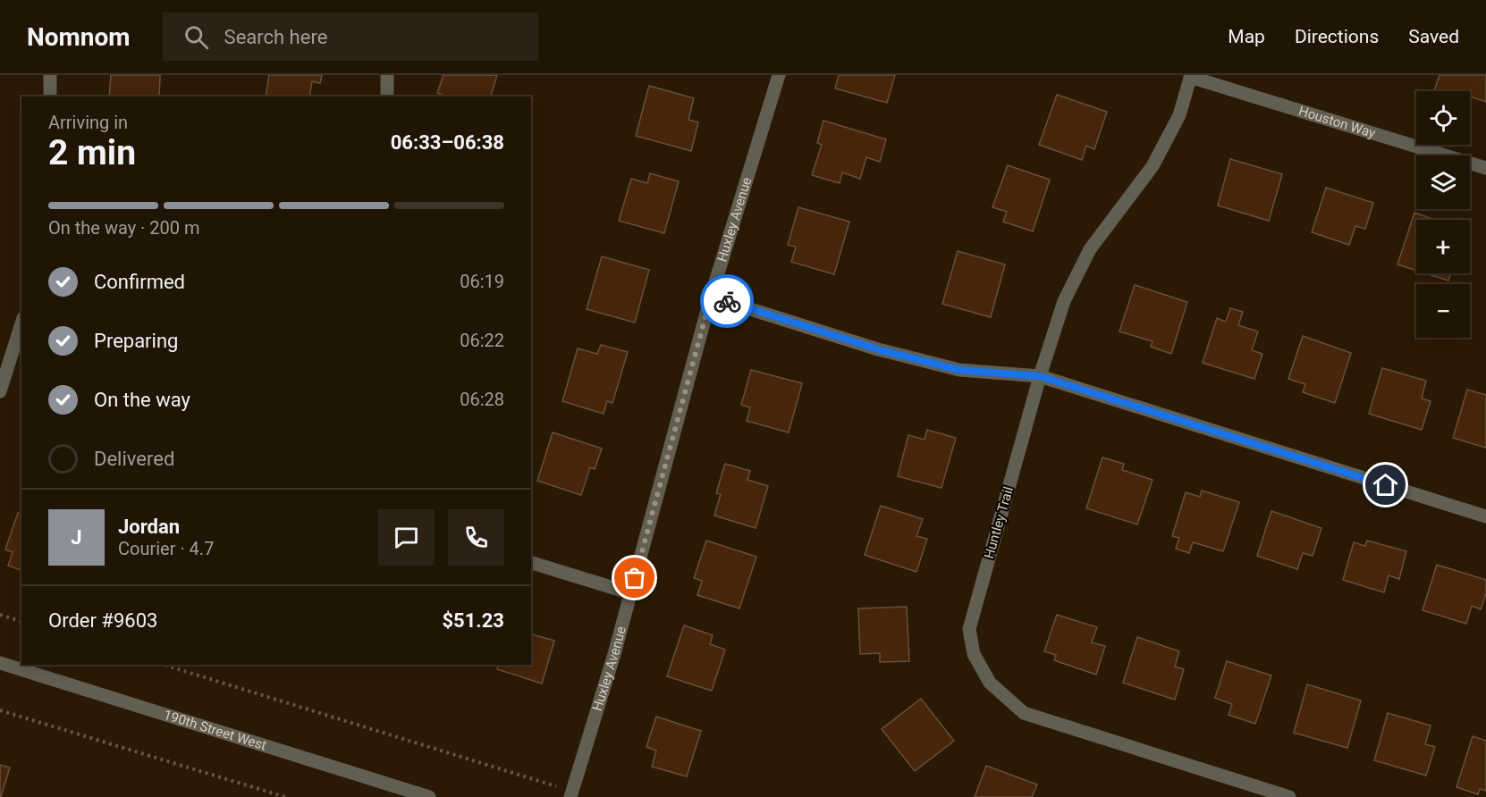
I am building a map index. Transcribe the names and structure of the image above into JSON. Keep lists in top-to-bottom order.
{
  "streets": {
    "street": [
      "Houston Way",
      "Huxley Avenue",
      "Huntley Trail",
      "190th Street West"
    ]
  },
  "crossings": [
    ["Houston Way", "Huntley Trail"]
  ],
  "page": {
    "header": "Nomnom",
    "search": "Search here",
    "nav": ["Map", "Directions", "Saved"],
    "map_buttons": ["+", "−"],
    "heading": ["2 min", "Arriving in", "06:33–06:38"],
    "panel": [
      "Jordan",
      "Courier · 4.7",
      "Order #9603",
      "$51.23"
    ],
    "bar": "On the way · 200 m",
    "list": [
      ["Confirmed", "06:19"],
      ["Preparing", "06:22"],
      ["On the way", "06:28"],
      "Delivered"
    ],
    "round": "J"
  }
}
